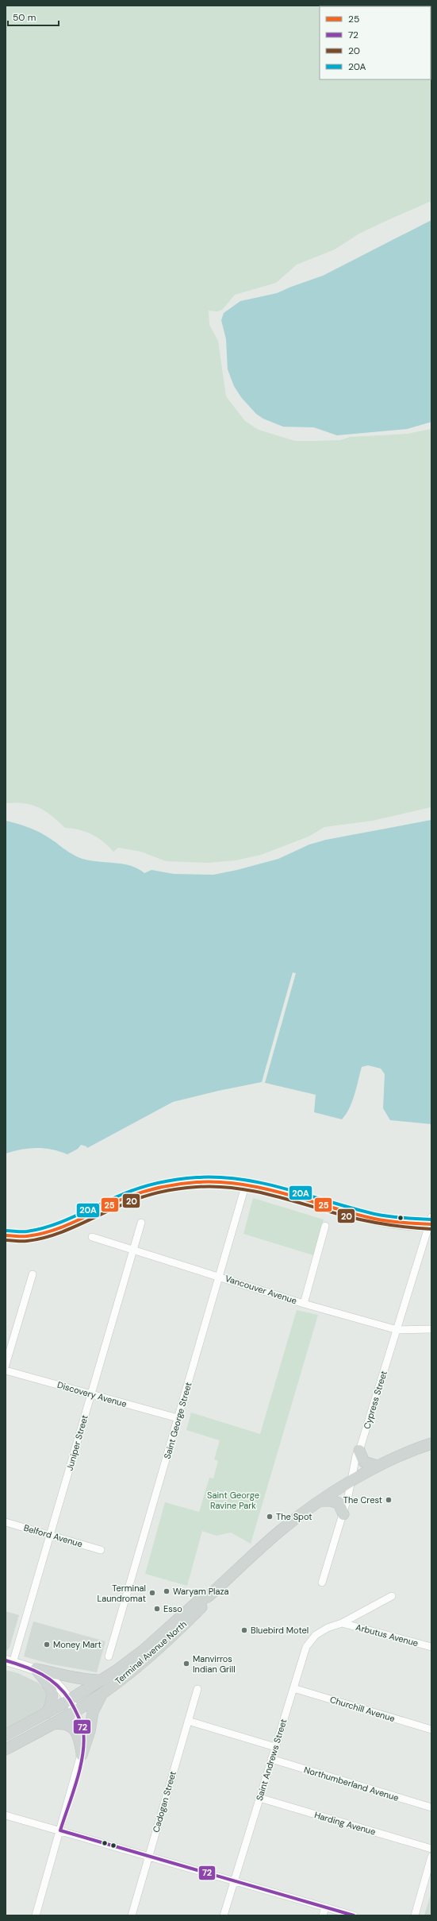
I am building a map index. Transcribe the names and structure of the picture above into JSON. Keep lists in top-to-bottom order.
{
  "streets": {
    "main road": ["Terminal Avenue North"],
    "street": [
      "Vancouver Avenue",
      "Discovery Avenue",
      "Cypress Street",
      "Saint George Street",
      "Juniper Street",
      "Belford Avenue",
      "Arbutus Avenue",
      "Churchill Avenue",
      "Saint Andrews Street",
      "Northumberland Avenue",
      "Cadogan Street",
      "Harding Avenue"
    ]
  },
  "crossings": [
    ["Vancouver Avenue", "Cypress Street"],
    ["Vancouver Avenue", "Saint George Street"],
    ["Vancouver Avenue", "Juniper Street"],
    ["Discovery Avenue", "Saint George Street"],
    ["Discovery Avenue", "Juniper Street"],
    ["Cypress Street", "Terminal Avenue North"],
    ["Juniper Street", "Belford Avenue"],
    ["Arbutus Avenue", "Saint Andrews Street"],
    ["Churchill Avenue", "Saint Andrews Street"],
    ["Saint Andrews Street", "Northumberland Avenue"],
    ["Saint Andrews Street", "Harding Avenue"]
  ],
  "parks": ["Saint George Ravine Park"],
  "places": [
    "The Crest",
    "The Spot",
    "Waryam Plaza",
    "Terminal Laundromat",
    "Esso",
    "Bluebird Motel",
    "Money Mart",
    "Manvirros Indian Grill"
  ],
  "lines": [
    "transit line 20A",
    "transit line 25",
    "transit line 20",
    "transit line 72"
  ],
  "legend": [
    "25",
    "72",
    "20",
    "20A"
  ],
  "scale_bar": "50 m"
}
